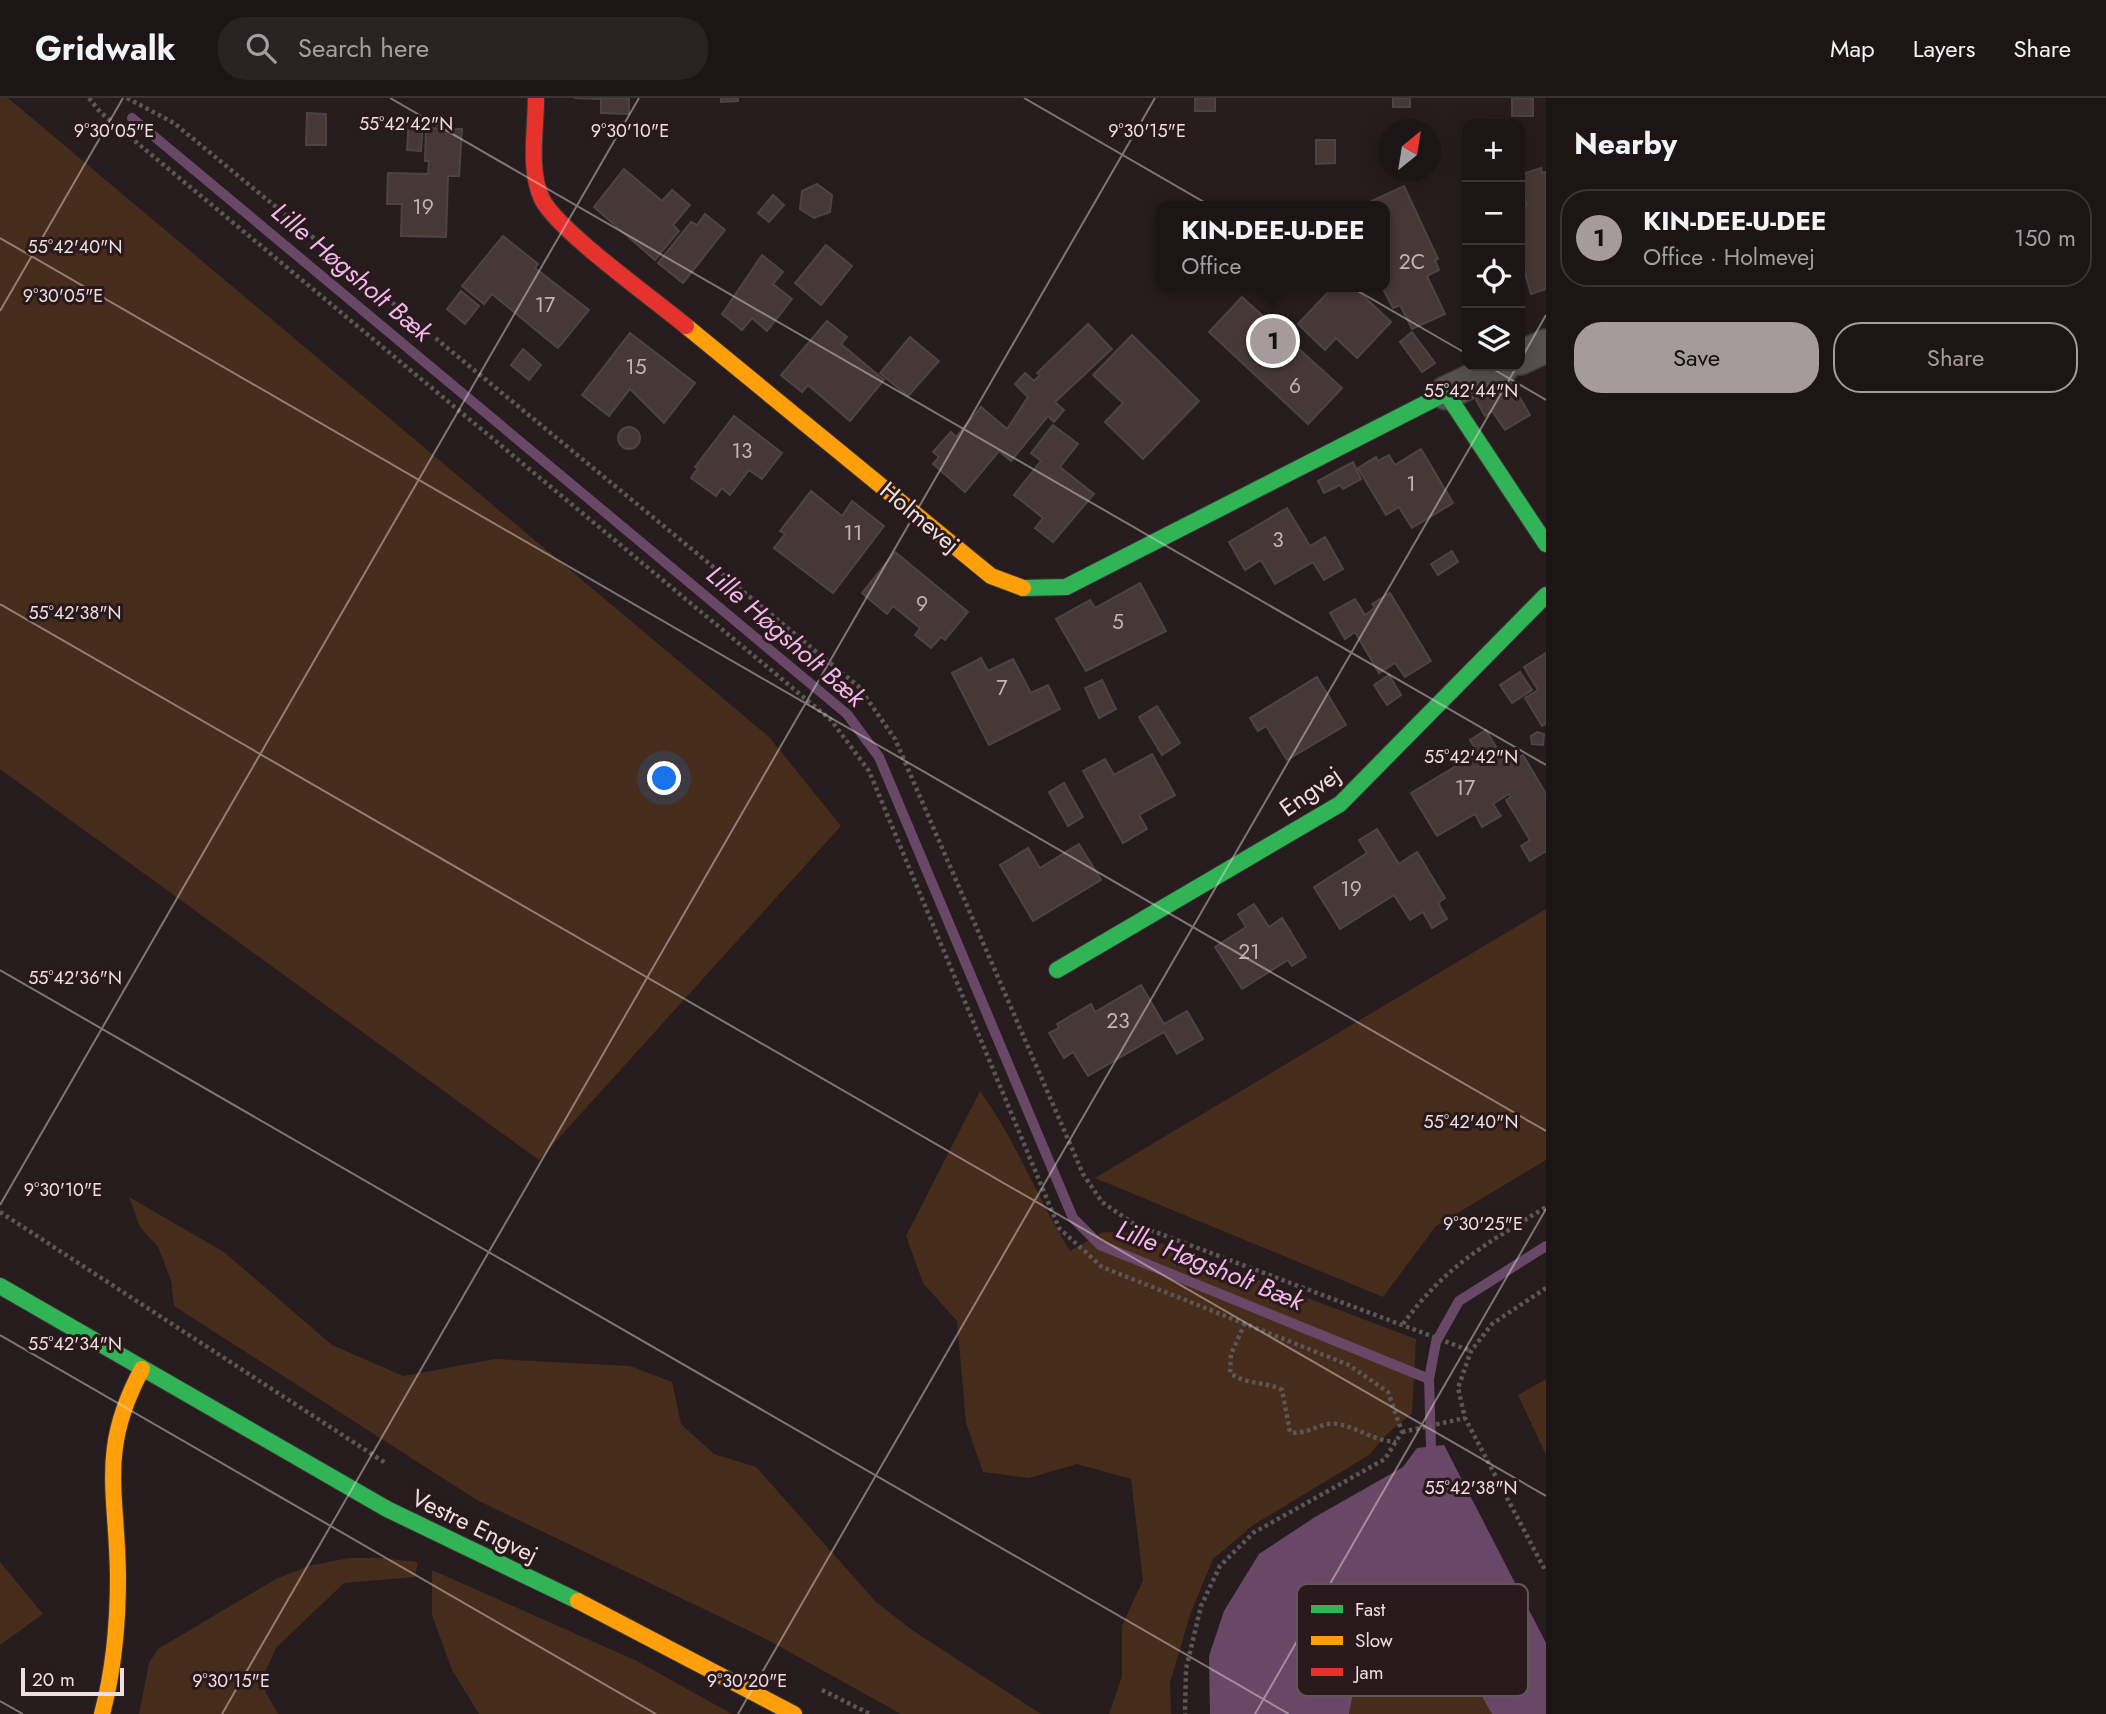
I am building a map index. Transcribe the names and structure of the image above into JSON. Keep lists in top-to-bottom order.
{
  "streets": {
    "street": ["Holmevej", "Engvej", "Vestre Engvej"]
  },
  "water": ["Lille Høgsholt Bæk"],
  "house_numbers": [
    "19",
    "2C",
    "17",
    "15",
    "6",
    "13",
    "1",
    "11",
    "3",
    "9",
    "5",
    "7",
    "17",
    "19",
    "21",
    "23"
  ],
  "legend": ["Fast", "Slow", "Jam"],
  "scale_bar": "20 m",
  "north": "top right",
  "page": {
    "header": "Gridwalk",
    "search": "Search here",
    "nav": ["Map", "Layers", "Share"],
    "heading": "Nearby",
    "map_buttons": ["+", "−"],
    "list": [
      {
        "mark": "1",
        "name": "KIN-DEE-U-DEE",
        "note": "Office · Holmevej",
        "value": "150 m"
      }
    ],
    "popup": ["KIN-DEE-U-DEE", "Office"],
    "buttons": ["Save", "Share"],
    "pins": "1",
    "scale": "20 m"
  },
  "coordinates": [
    "55°42'42\"N",
    "9°30'10\"E",
    "9°30'05\"E",
    "9°30'15\"E",
    "55°42'40\"N",
    "55°42'44\"N",
    "55°42'38\"N",
    "55°42'36\"N",
    "9°30'25\"E",
    "55°42'34\"N",
    "9°30'20\"E"
  ]
}
